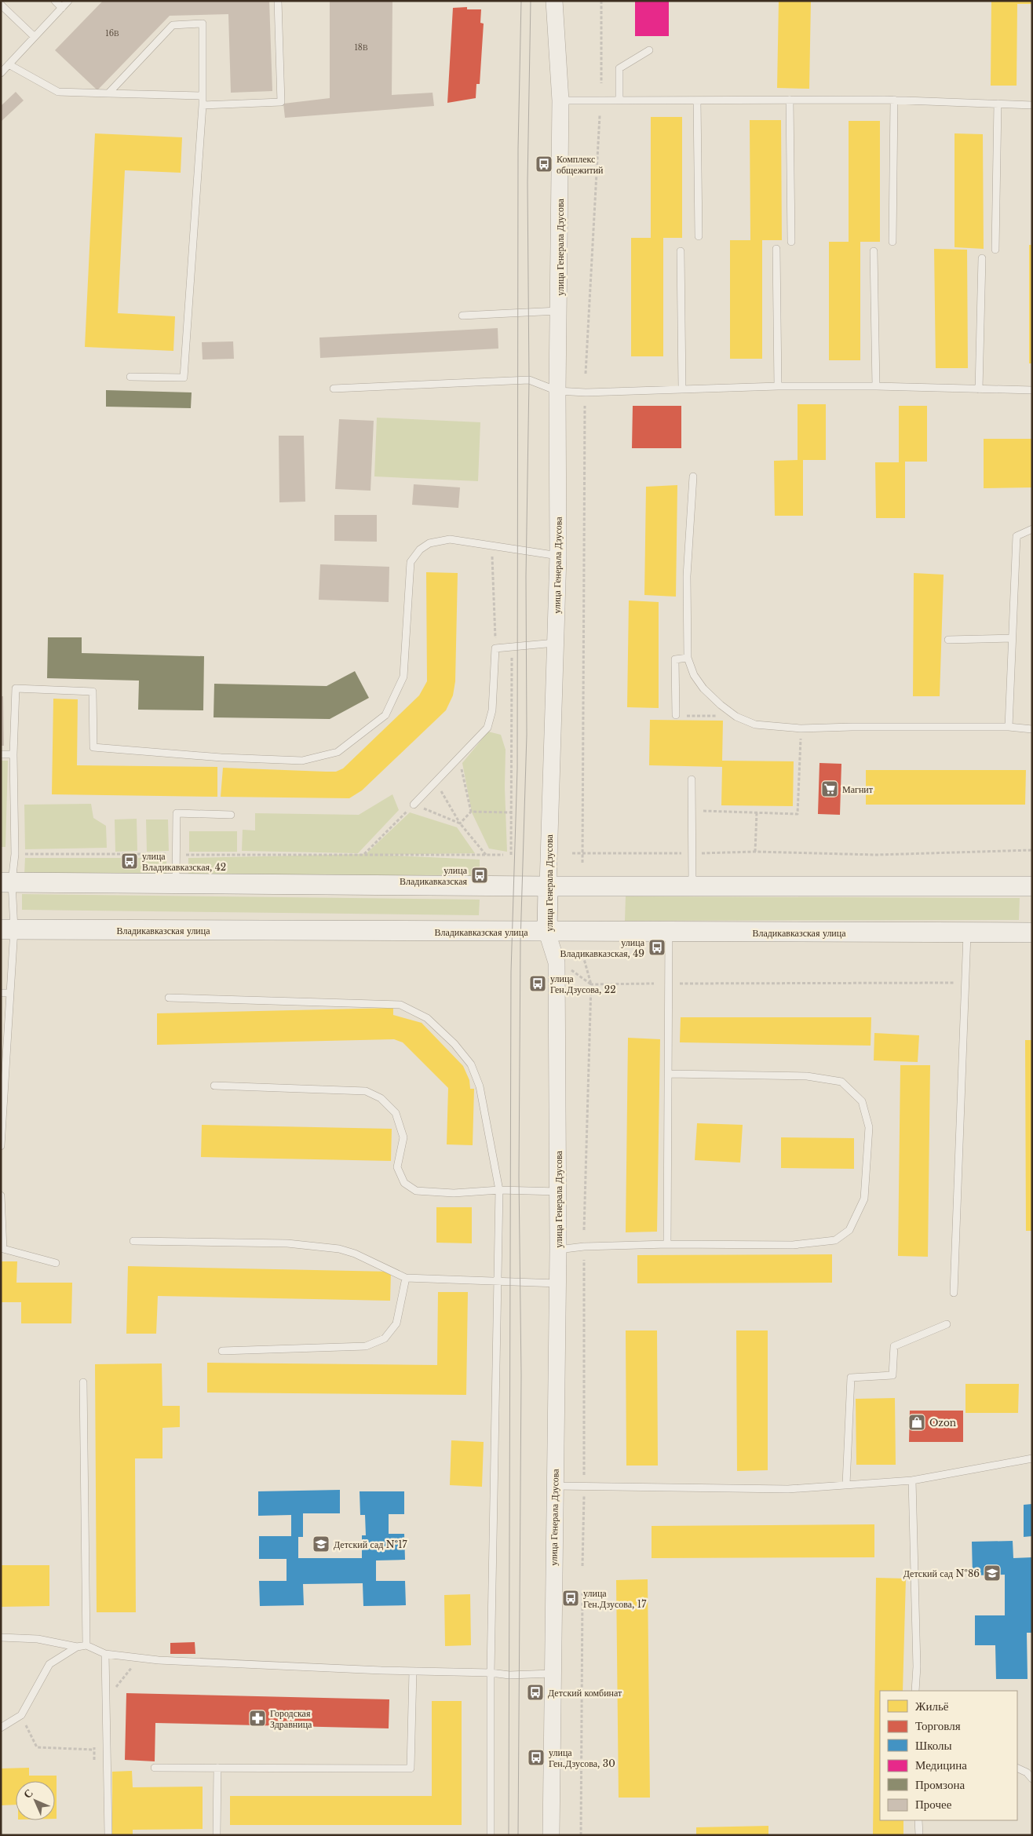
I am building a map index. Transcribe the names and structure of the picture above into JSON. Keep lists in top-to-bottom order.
{
  "streets": {
    "main road": ["улица Генерала Дзусова", "Владикавказская улица"]
  },
  "crossings": [
    ["улица Генерала Дзусова", "Владикавказская улица"]
  ],
  "places": {
    "bus stop": [
      "Комплекс общежитий",
      "улица Владикавказская, 42",
      "улица Владикавказская",
      "улица Владикавказская, 49",
      "улица Ген.Дзусова, 22",
      "улица Ген.Дзусова, 17",
      "Детский комбинат",
      "улица Ген.Дзусова, 30"
    ],
    "supermarket": ["Магнит"],
    "shop": ["Ozon"],
    "school or university": ["Детский сад №17", "Детский сад №86"],
    "pharmacy": ["Городская Здравница"]
  },
  "house_numbers": ["16В", "18В"],
  "legend": [
    "Жильё",
    "Торговля",
    "Школы",
    "Медицина",
    "Промзона",
    "Прочее"
  ],
  "north": "top left"
}
